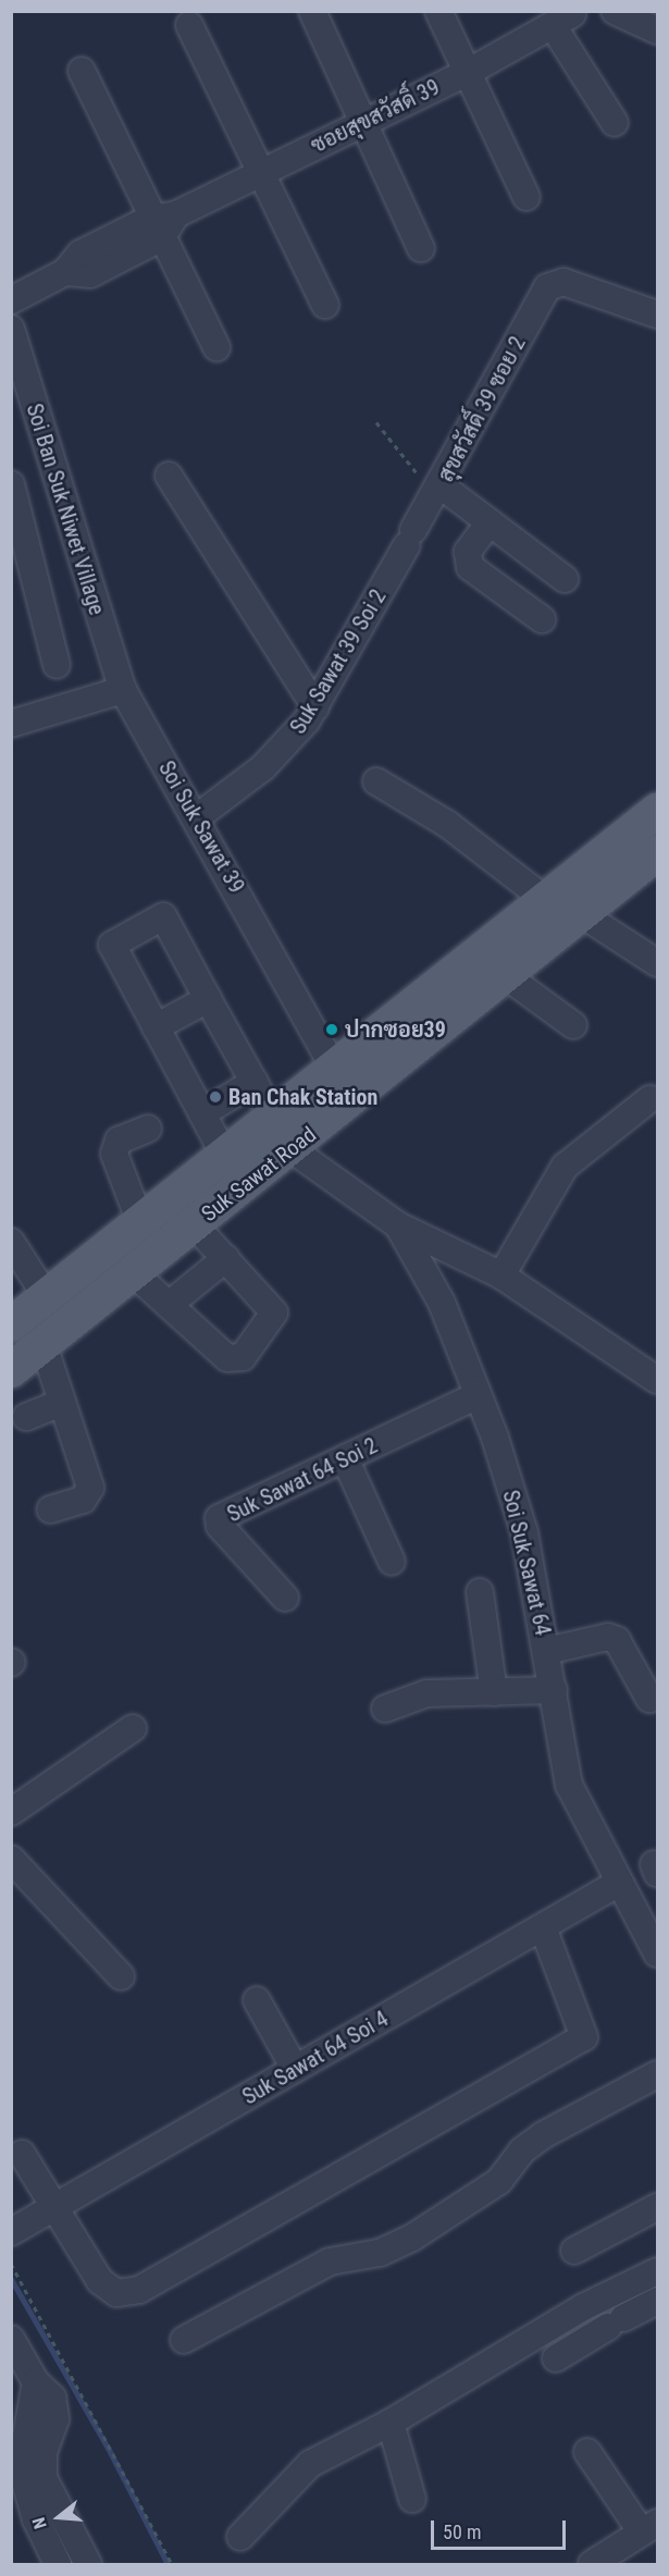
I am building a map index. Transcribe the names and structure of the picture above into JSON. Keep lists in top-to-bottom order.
{
  "streets": {
    "main road": ["Suk Sawat Road"],
    "street": [
      "ซอยสุขสวัสดิ์ 39",
      "สุขสวัสดิ์ 39 ซอย 2",
      "Soi Ban Suk Niwet Village",
      "Suk Sawat 39 Soi 2",
      "Soi Suk Sawat 39",
      "Suk Sawat 64 Soi 2",
      "Soi Suk Sawat 64",
      "Suk Sawat 64 Soi 4"
    ]
  },
  "crossings": [
    ["สุขสวัสดิ์ 39 ซอย 2", "Suk Sawat 39 Soi 2"],
    ["Soi Ban Suk Niwet Village", "Soi Suk Sawat 39"],
    ["Suk Sawat 39 Soi 2", "Soi Suk Sawat 39"],
    ["Soi Suk Sawat 39", "Suk Sawat Road"],
    ["Suk Sawat Road", "Soi Suk Sawat 64"],
    ["Suk Sawat 64 Soi 2", "Soi Suk Sawat 64"],
    ["Soi Suk Sawat 64", "Suk Sawat 64 Soi 4"]
  ],
  "places": ["ปากซอย39", "Ban Chak Station"],
  "scale_bar": "50 m",
  "north": "left"
}
